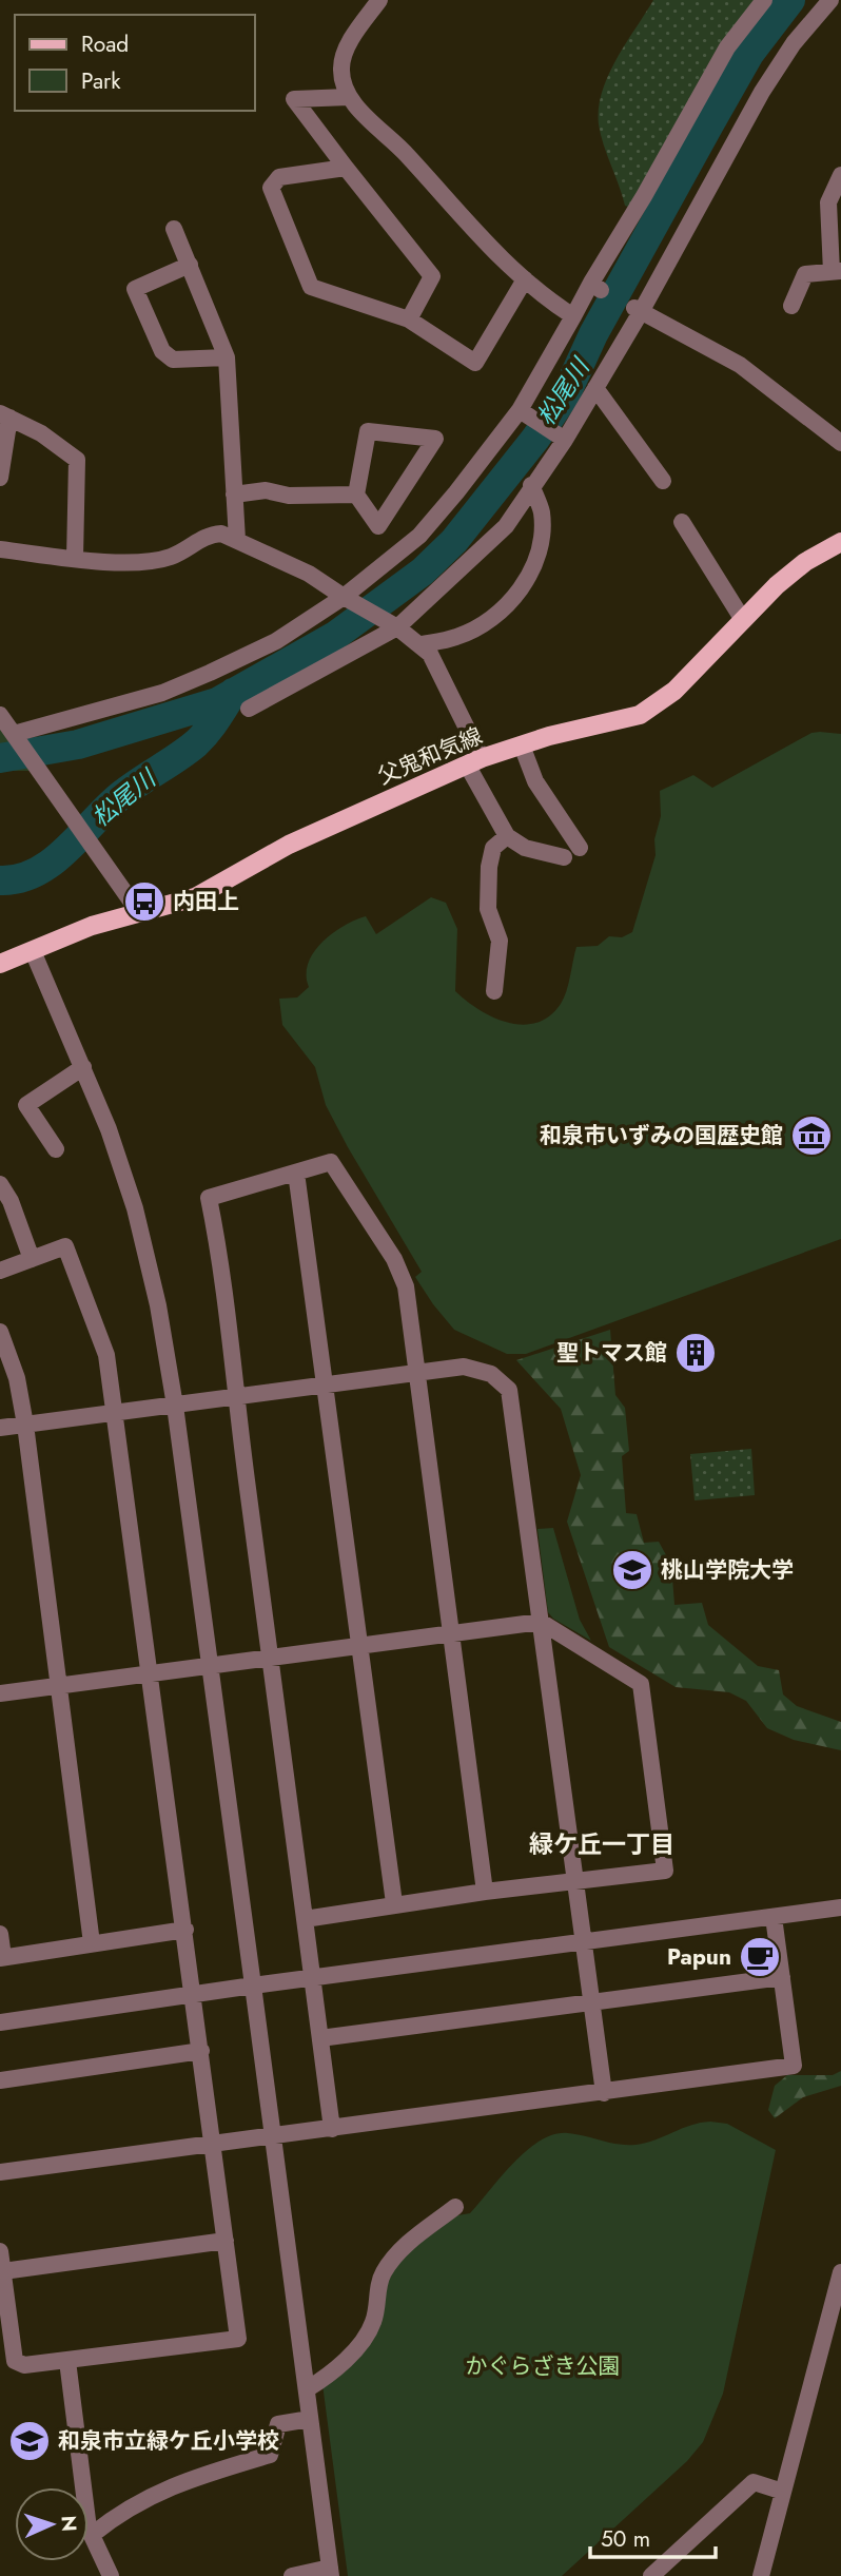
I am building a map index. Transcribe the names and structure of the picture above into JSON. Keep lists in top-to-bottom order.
{
  "streets": {
    "main road": ["父鬼和気線"]
  },
  "districts": ["緑ケ丘一丁目"],
  "water": ["松尾川"],
  "parks": ["かぐらざき公園"],
  "places": {
    "bus stop": ["内田上"],
    "museum": ["和泉市いずみの国歴史館"],
    "building": ["聖トマス館"],
    "school or university": ["桃山学院大学", "和泉市立緑ケ丘小学校"],
    "cafe": ["Papun"]
  },
  "legend": ["Road", "Park"],
  "scale_bar": "50 m",
  "north": "right"
}
